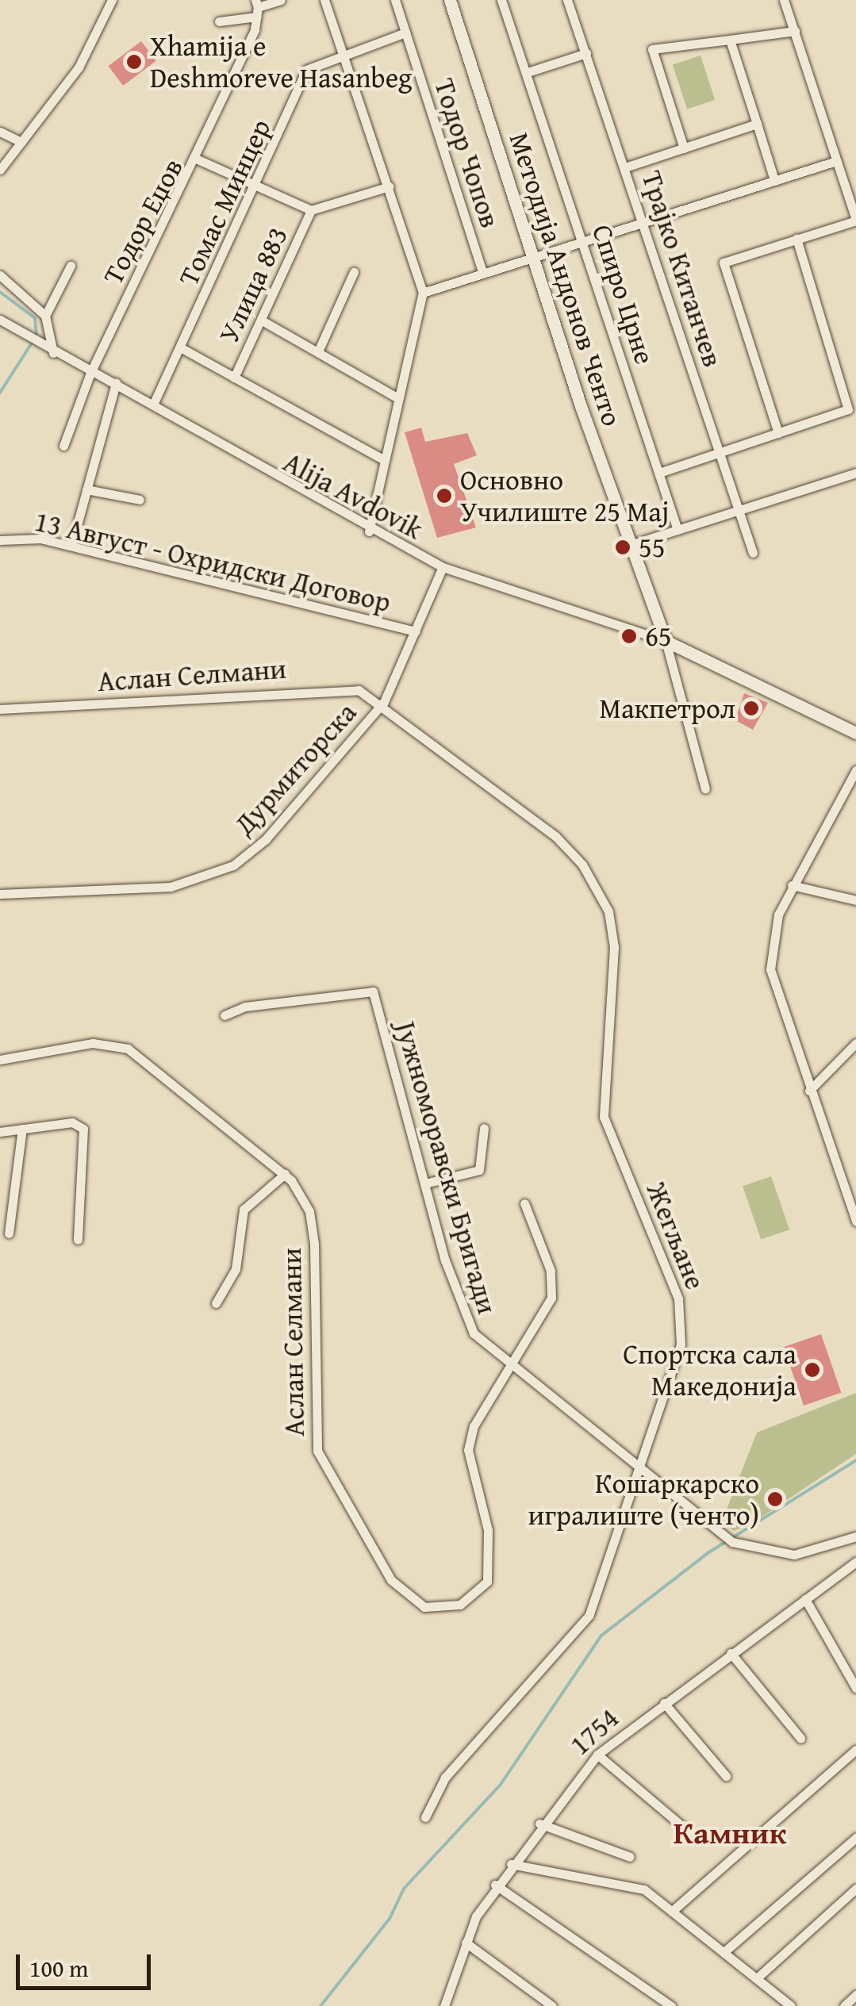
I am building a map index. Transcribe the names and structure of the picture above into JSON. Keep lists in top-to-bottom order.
{
  "streets": {
    "main road": ["Методија Андонов Ченто"],
    "street": [
      "Тодор Чопов",
      "Томас Минцер",
      "Тодор Еџов",
      "Трајко Китанчев",
      "Улица 883",
      "Спиро Црне",
      "Alija Avdovik",
      "13 Август - Охридски Договор",
      "Аслан Селмани",
      "Дурмиторска",
      "Јужноморавски Бригади",
      "Жегљане",
      "1754"
    ]
  },
  "crossings": [
    ["Тодор Чопов", "Томас Минцер"],
    ["Томас Минцер", "Тодор Еџов"],
    ["Томас Минцер", "Alija Avdovik"],
    ["Тодор Еџов", "Улица 883"],
    ["Тодор Еџов", "Alija Avdovik"],
    ["Методија Андонов Ченто", "Alija Avdovik"],
    ["Alija Avdovik", "Дурмиторска"],
    ["13 Август - Охридски Договор", "Дурмиторска"],
    ["Аслан Селмани", "Дурмиторска"],
    ["Аслан Селмани", "Јужноморавски Бригади"],
    ["Аслан Селмани", "Жегљане"],
    ["Дурмиторска", "Жегљане"],
    ["Јужноморавски Бригади", "Жегљане"]
  ],
  "districts": ["Камник"],
  "places": [
    "Xhamija e Deshmoreve Hasanbeg",
    "Основно Училиште 25 Мај",
    "55",
    "65",
    "Макпетрол",
    "Спортска сала Македонија",
    "Кошаркарско игралиште (ченто)"
  ],
  "scale_bar": "100 m"
}
